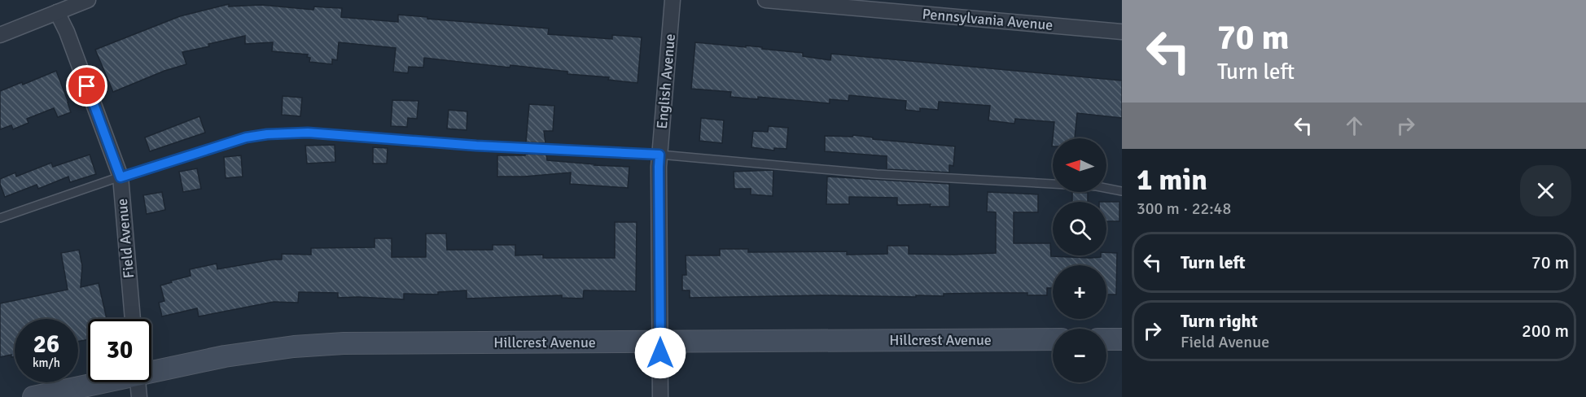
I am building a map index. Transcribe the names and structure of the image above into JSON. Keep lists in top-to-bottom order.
{
  "streets": {
    "main road": ["Hillcrest Avenue"],
    "street": ["Pennsylvania Avenue", "English Avenue", "Field Avenue"]
  },
  "crossings": [
    ["English Avenue", "Hillcrest Avenue"]
  ],
  "north": "left",
  "page": {
    "turn": ["70 m", "Turn left"],
    "map_buttons": ["+", "−"],
    "heading": ["1 min", "300 m · 22:48"],
    "list": [
      {
        "name": "Turn left",
        "value": "70 m"
      },
      {
        "name": "Turn right",
        "note": "Field Avenue",
        "value": "200 m"
      }
    ],
    "speed": "26 km/h",
    "limit": "30"
  }
}
